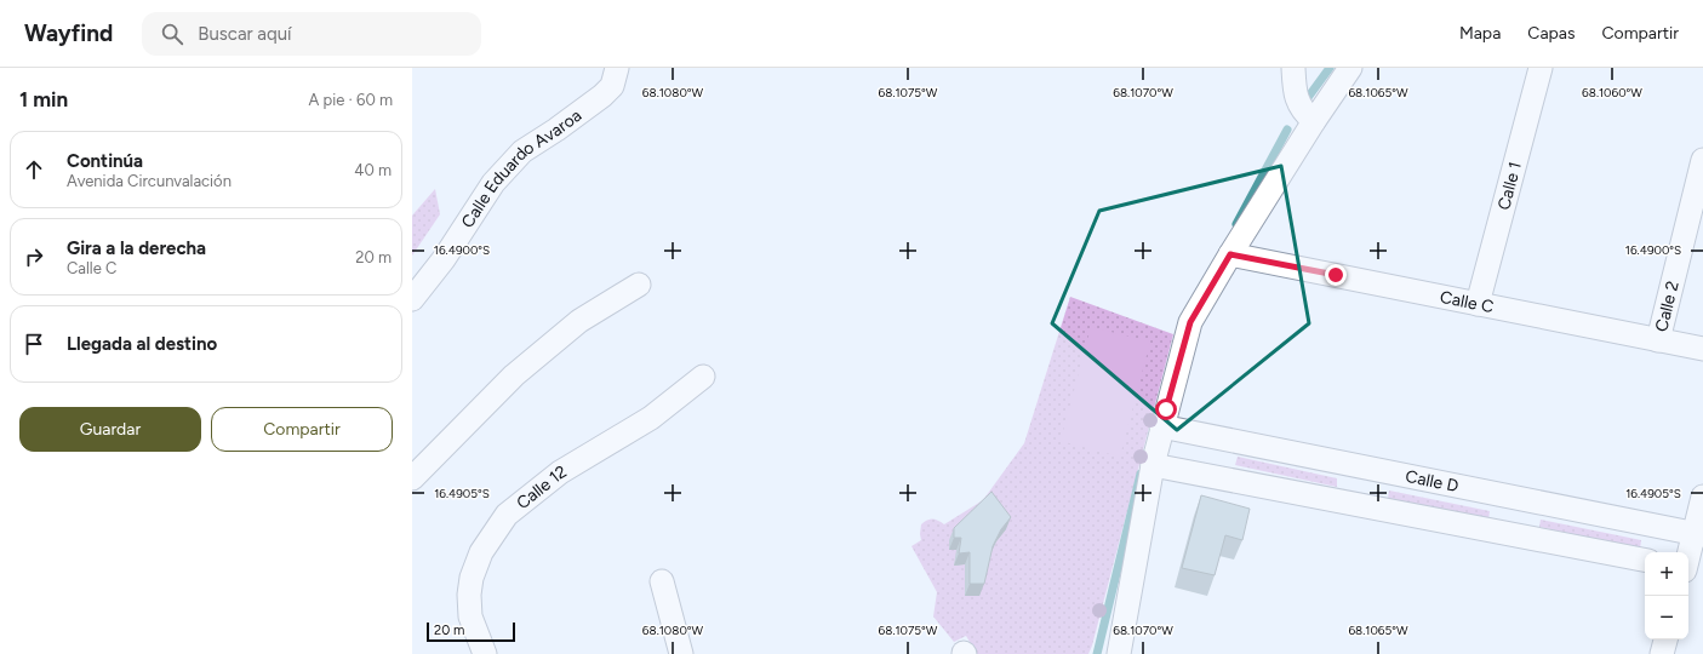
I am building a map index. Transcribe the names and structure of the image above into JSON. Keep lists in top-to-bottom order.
{
  "streets": {
    "street": [
      "Calle Eduardo Avaroa",
      "Calle 1",
      "Calle C",
      "Calle 2",
      "Calle D",
      "Calle 12"
    ]
  },
  "crossings": [
    ["Calle 1", "Calle C"],
    ["Calle C", "Calle 2"]
  ],
  "scale_bar": "20 m",
  "page": {
    "header": "Wayfind",
    "search": "Buscar aquí",
    "nav": ["Mapa", "Capas", "Compartir"],
    "heading": ["1 min", "A pie · 60 m"],
    "list": [
      ["Continúa", "Avenida Circunvalación", "40 m"],
      ["Gira a la derecha", "Calle C", "20 m"],
      "Llegada al destino"
    ],
    "buttons": ["Guardar", "Compartir"],
    "map_buttons": ["+", "−"],
    "scale": "20 m"
  },
  "coordinates": [
    "68.1080°W",
    "68.1075°W",
    "68.1070°W",
    "68.1065°W",
    "68.1060°W",
    "16.4900°S",
    "16.4905°S"
  ]
}
